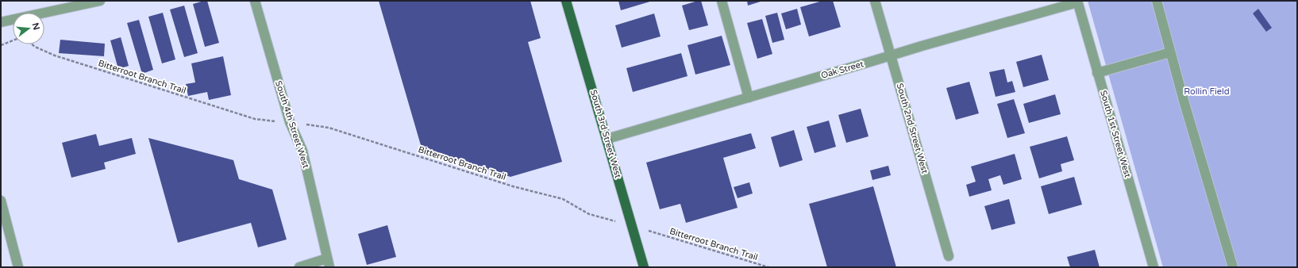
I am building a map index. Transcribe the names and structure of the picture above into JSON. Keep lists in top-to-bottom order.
{
  "streets": {
    "main road": ["South 3rd Street West"],
    "street": [
      "Oak Street",
      "South 4th Street West",
      "South 2nd Street West",
      "South 1st Street West"
    ],
    "path": ["Bitterroot Branch Trail"]
  },
  "crossings": [
    ["Oak Street", "South 2nd Street West"],
    ["Oak Street", "South 3rd Street West"],
    ["Oak Street", "South 1st Street West"]
  ],
  "parks": ["Rollin Field"],
  "north": "right"
}
